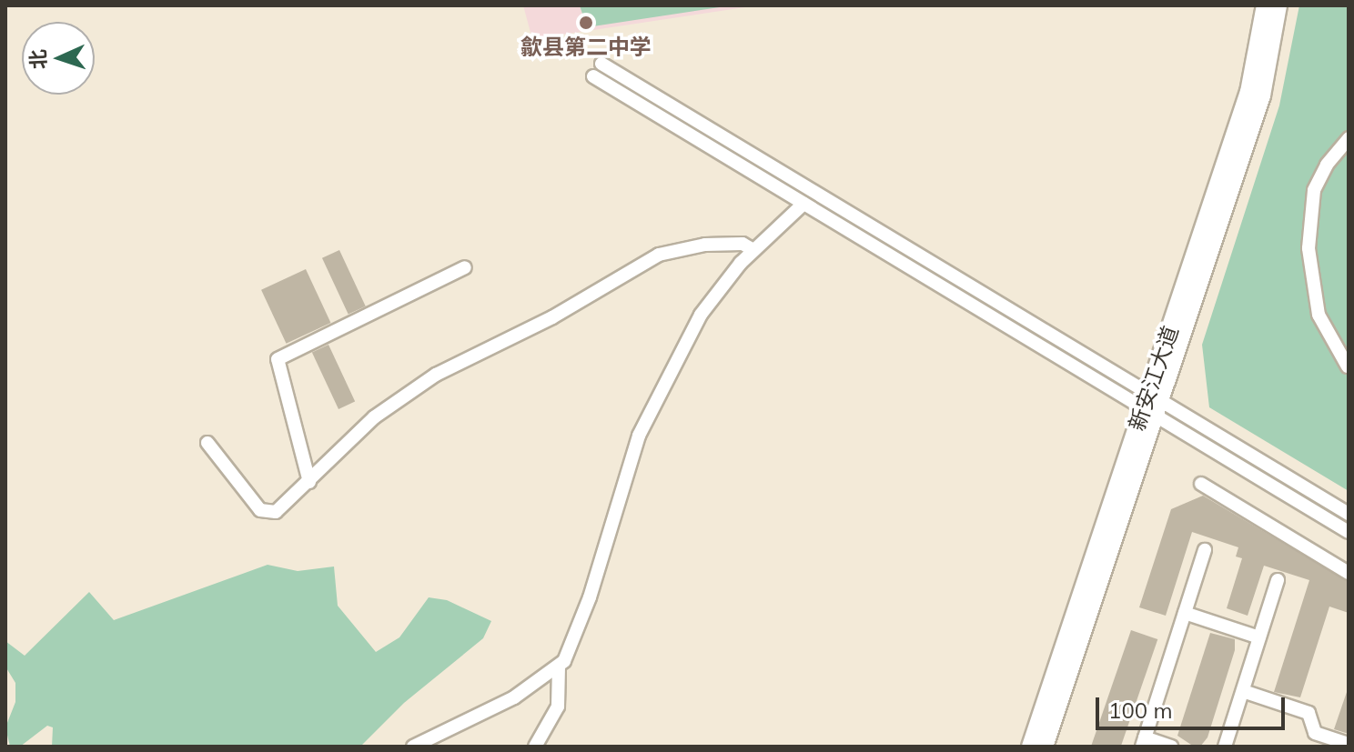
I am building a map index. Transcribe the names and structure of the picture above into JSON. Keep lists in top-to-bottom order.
{
  "streets": {
    "main road": ["新安江大道"]
  },
  "places": ["歙县第二中学"],
  "scale_bar": "100 m",
  "north": "left"
}
